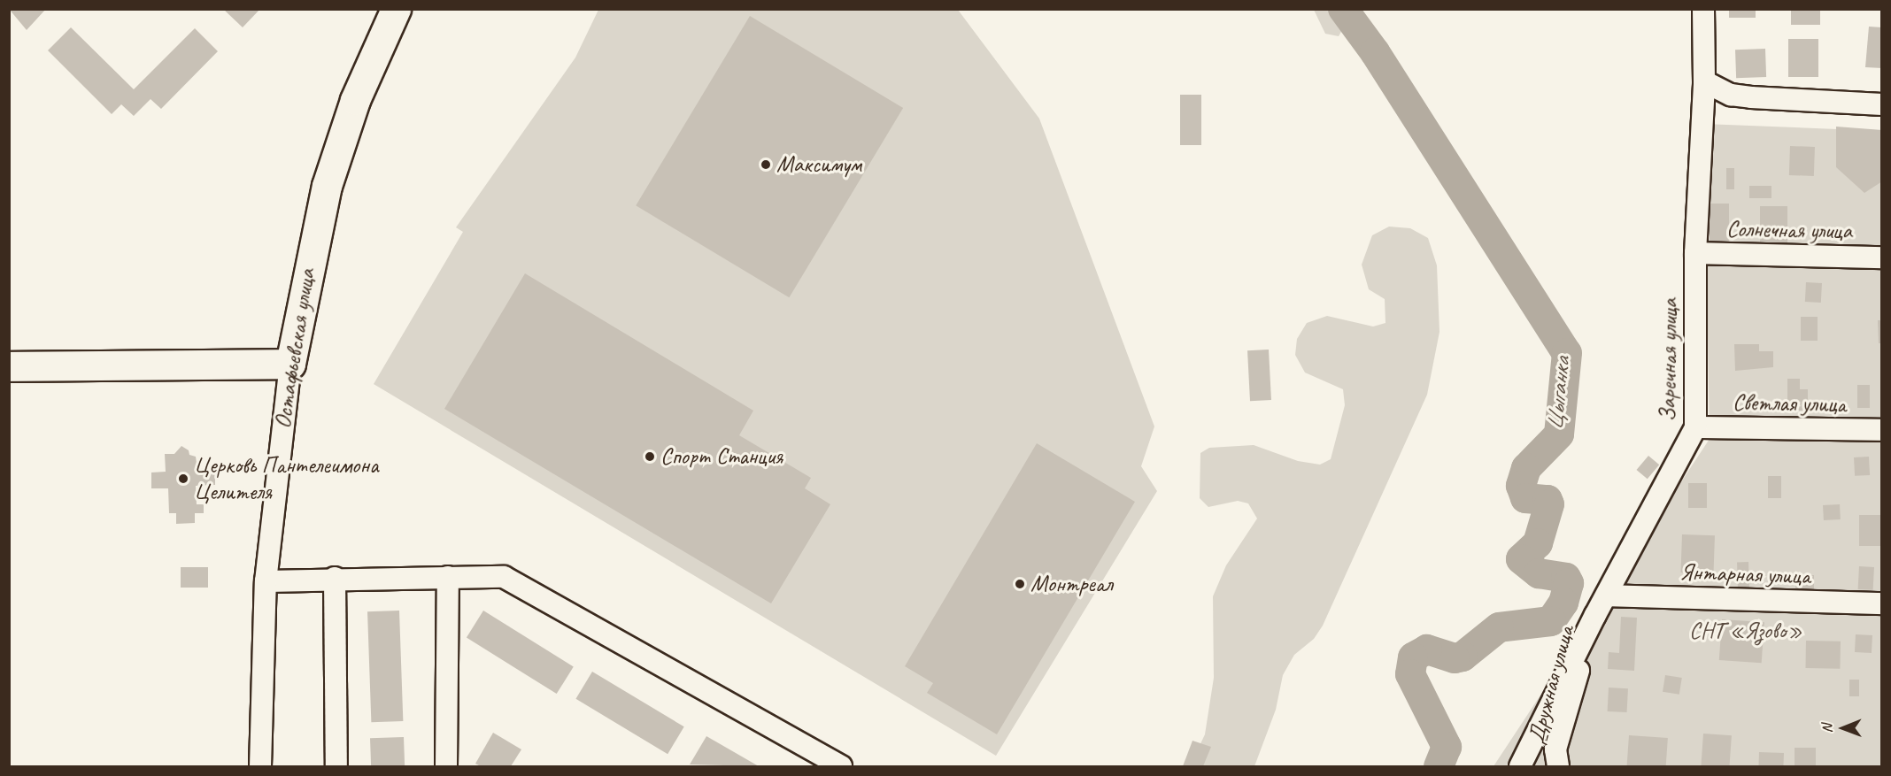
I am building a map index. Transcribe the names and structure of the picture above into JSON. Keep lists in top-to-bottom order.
{
  "streets": {
    "street": [
      "Солнечная улица",
      "Остафьевская улица",
      "Заречная улица",
      "Светлая улица",
      "Янтарная улица",
      "Дружная улица"
    ]
  },
  "crossings": [
    ["Солнечная улица", "Заречная улица"],
    ["Заречная улица", "Светлая улица"],
    ["Заречная улица", "Янтарная улица"],
    ["Заречная улица", "Дружная улица"]
  ],
  "water": ["Цыганка"],
  "parks": ["СНТ «Язово»"],
  "places": [
    "Максимум",
    "Спорт Станция",
    "Церковь Пантелеимона Целителя",
    "Монтреал"
  ],
  "north": "left"
}
